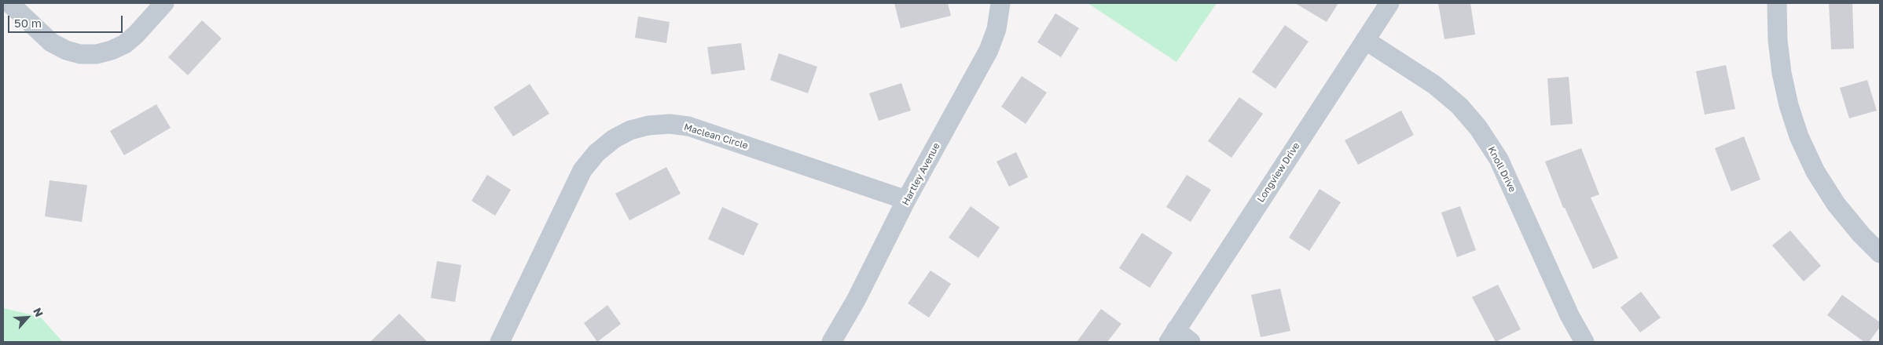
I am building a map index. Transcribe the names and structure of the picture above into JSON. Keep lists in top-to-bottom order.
{
  "streets": {
    "street": [
      "Maclean Circle",
      "Knoll Drive",
      "Longview Drive",
      "Hartley Avenue"
    ]
  },
  "crossings": [
    ["Maclean Circle", "Hartley Avenue"],
    ["Knoll Drive", "Longview Drive"]
  ],
  "scale_bar": "50 m",
  "north": "top right"
}
